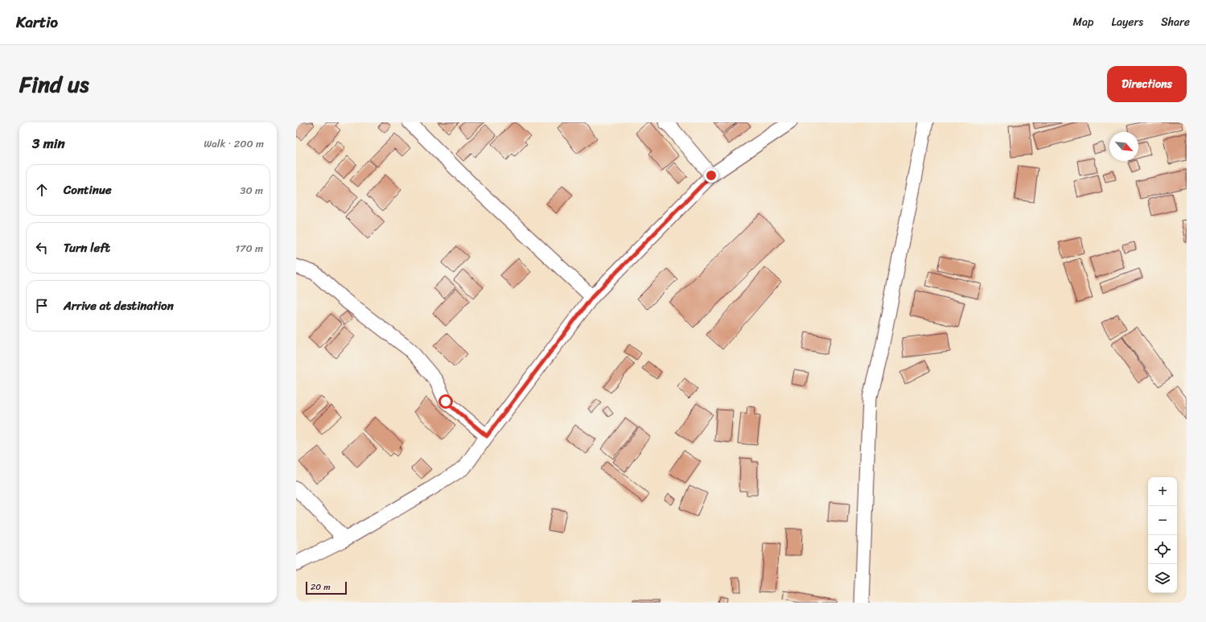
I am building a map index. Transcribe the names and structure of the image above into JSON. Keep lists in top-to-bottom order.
{
  "scale_bar": "20 m",
  "north": "bottom right",
  "page": {
    "header": "Kartio",
    "nav": ["Map", "Layers", "Share"],
    "title": "Find us",
    "buttons": "Directions",
    "heading": ["3 min", "Walk · 200 m"],
    "list": [
      ["Continue", "30 m"],
      ["Turn left", "170 m"],
      "Arrive at destination"
    ],
    "map_buttons": ["+", "−"],
    "scale": "20 m"
  }
}
